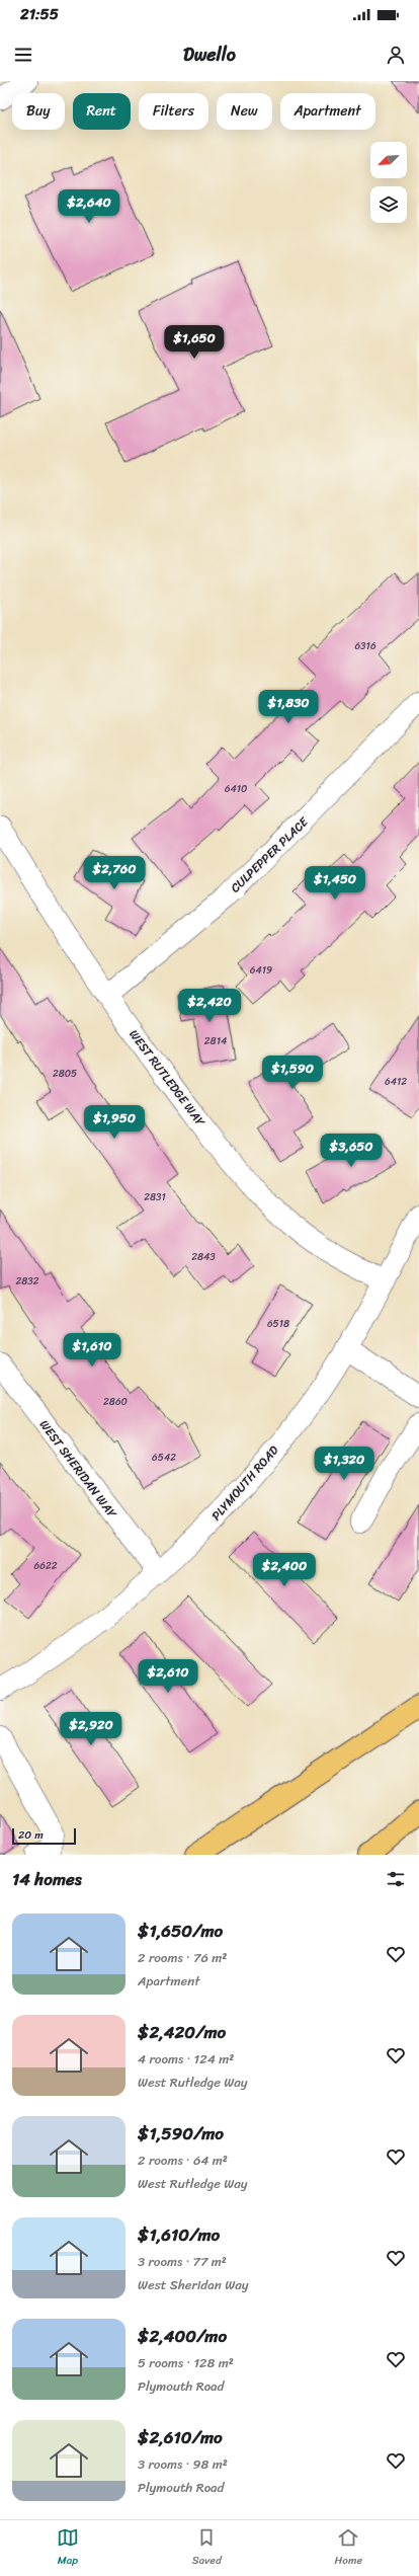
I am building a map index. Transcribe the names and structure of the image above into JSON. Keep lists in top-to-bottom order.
{
  "streets": {
    "street": [
      "CULPEPPER PLACE",
      "WEST RUTLEDGE WAY",
      "WEST SHERIDAN WAY",
      "PLYMOUTH ROAD"
    ]
  },
  "crossings": [
    ["CULPEPPER PLACE", "WEST RUTLEDGE WAY"],
    ["WEST RUTLEDGE WAY", "PLYMOUTH ROAD"],
    ["WEST SHERIDAN WAY", "PLYMOUTH ROAD"]
  ],
  "house_numbers": [
    "6316",
    "6410",
    "6419",
    "2814",
    "2805",
    "6412",
    "2831",
    "2843",
    "2832",
    "6518",
    "2860",
    "6542",
    "6622"
  ],
  "scale_bar": "20 m",
  "north": "bottom left",
  "page": {
    "status": "21:55",
    "header": "Dwello",
    "chip": [
      "Buy",
      "Rent",
      "Filters",
      "New",
      "Apartment"
    ],
    "price": [
      "$2,640",
      "$1,650",
      "$1,830",
      "$2,760",
      "$1,450",
      "$2,420",
      "$1,590",
      "$1,950",
      "$3,650",
      "$1,610",
      "$1,320",
      "$2,400",
      "$2,610",
      "$2,920"
    ],
    "scale": "20 m",
    "heading": "14 homes",
    "list": [
      {
        "name": "$1,650/mo",
        "note": "2 rooms · 76 m² · Apartment"
      },
      {
        "name": "$2,420/mo",
        "note": "4 rooms · 124 m² · West Rutledge Way"
      },
      {
        "name": "$1,590/mo",
        "note": "2 rooms · 64 m² · West Rutledge Way"
      },
      {
        "name": "$1,610/mo",
        "note": "3 rooms · 77 m² · West Sheridan Way"
      },
      {
        "name": "$2,400/mo",
        "note": "5 rooms · 128 m² · Plymouth Road"
      },
      {
        "name": "$2,610/mo",
        "note": "3 rooms · 98 m² · Plymouth Road"
      }
    ],
    "tabs": ["Map", "Saved", "Home"]
  }
}
